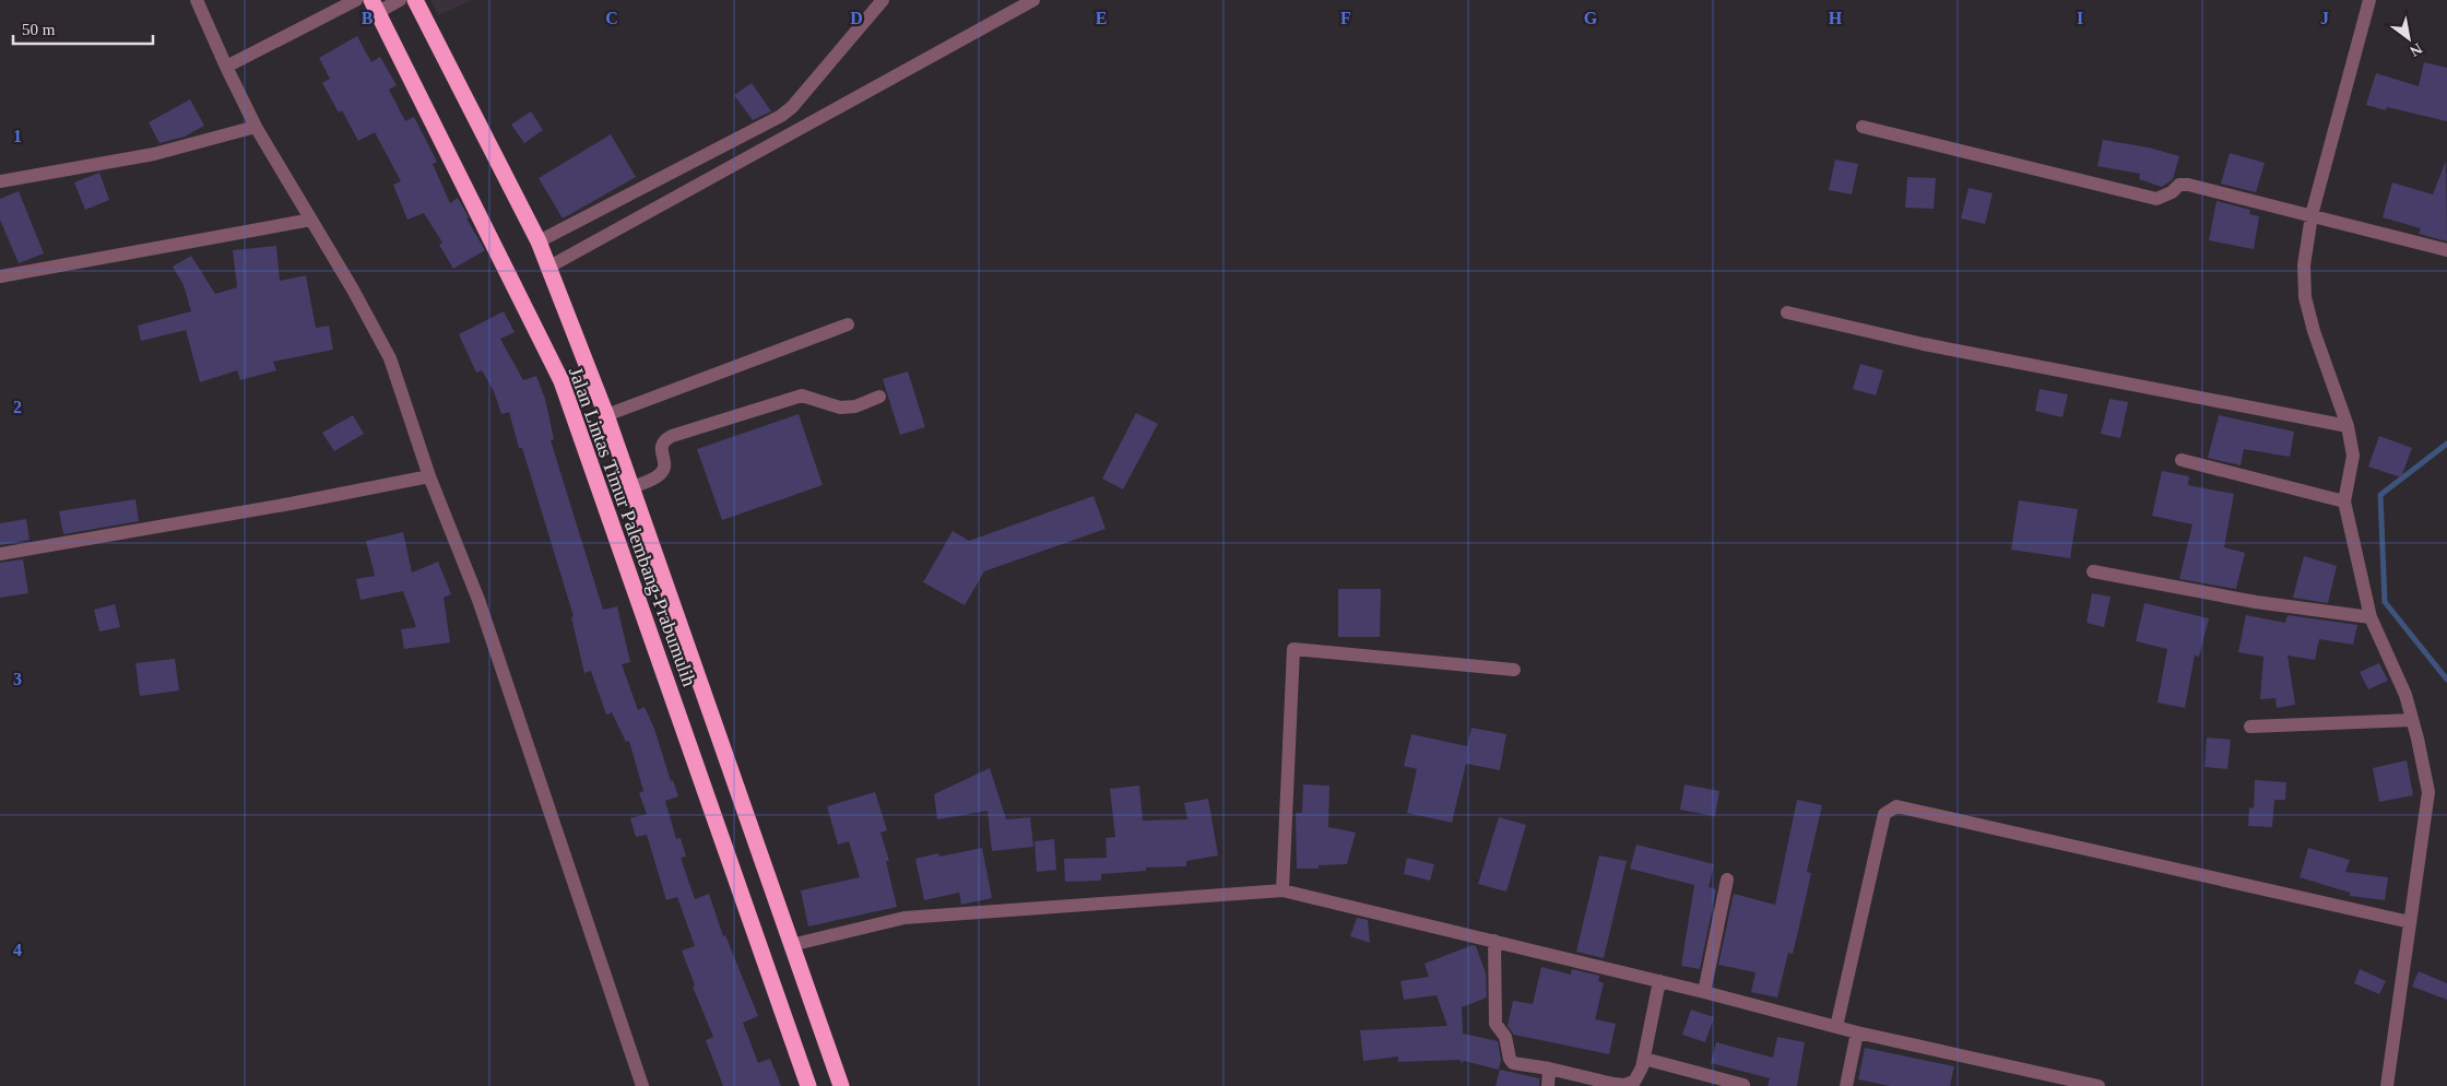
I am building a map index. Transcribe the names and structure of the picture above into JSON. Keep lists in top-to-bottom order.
{
  "streets": {
    "highway": ["Jalan Lintas Timur Palembang-Prabumulih"]
  },
  "scale_bar": "50 m",
  "north": "bottom right",
  "grid": {
    "columns": [
      "B",
      "C",
      "D",
      "E",
      "F",
      "G",
      "H",
      "I",
      "J"
    ],
    "rows": [
      "1",
      "2",
      "3",
      "4"
    ]
  }
}
